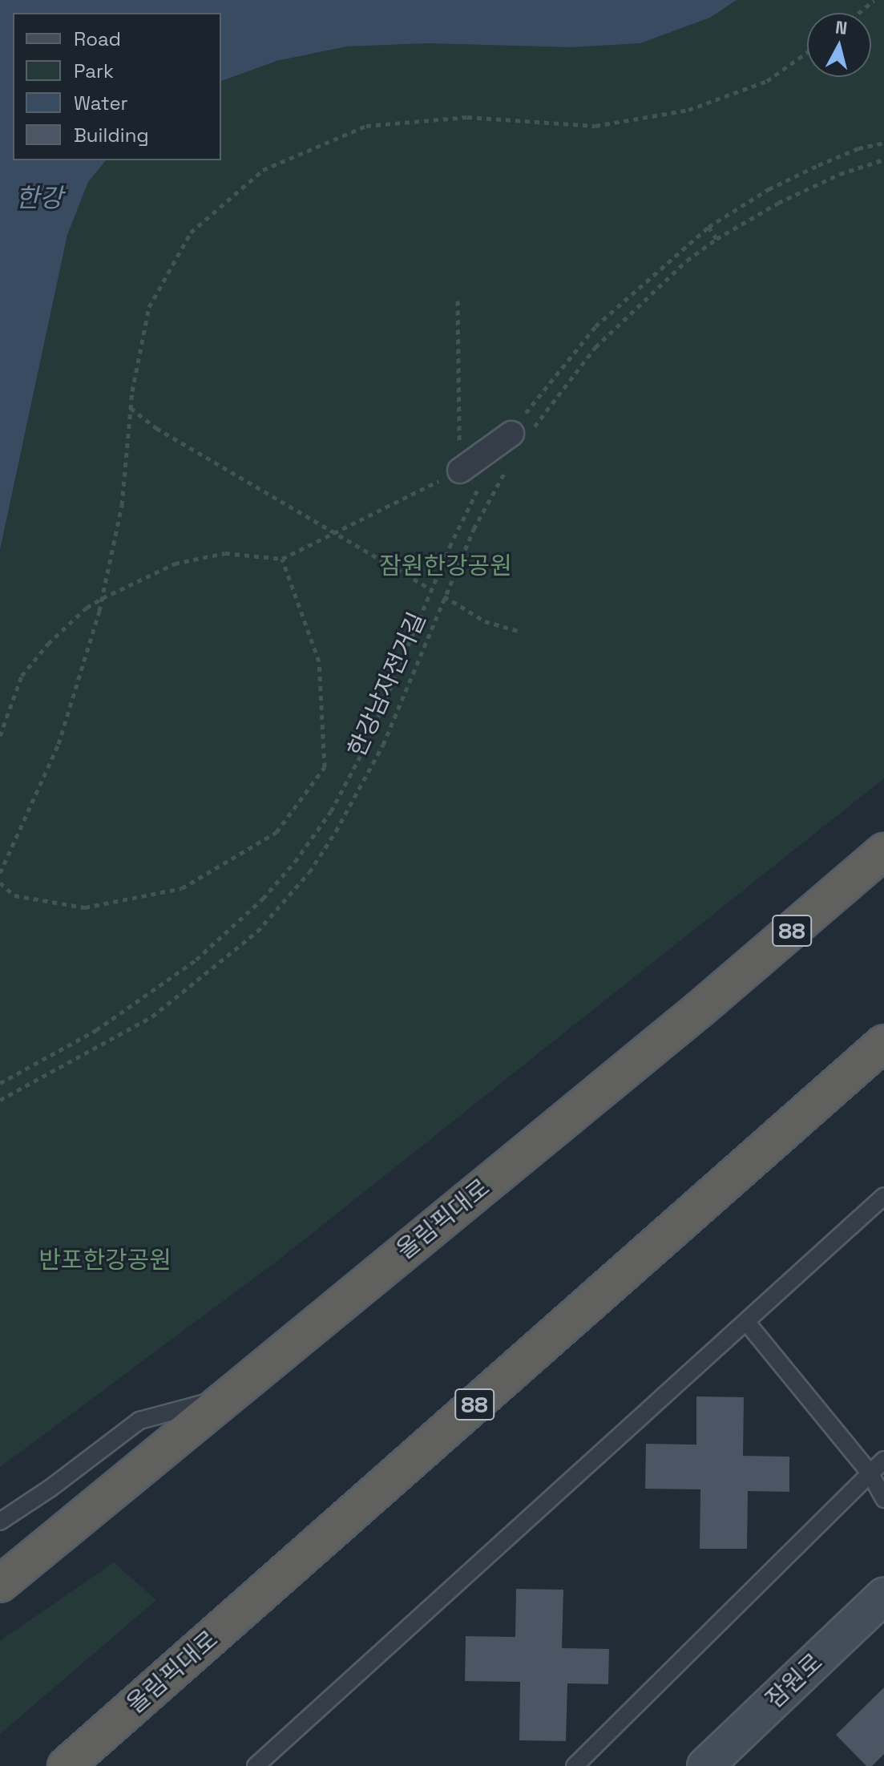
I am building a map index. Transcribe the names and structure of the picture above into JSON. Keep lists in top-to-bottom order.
{
  "streets": {
    "highway": ["88", "올림픽대로"],
    "main road": ["잠원로"],
    "path": ["한강남자전거길"]
  },
  "water": ["한강"],
  "parks": ["잠원한강공원", "반포한강공원"],
  "legend": [
    "Road",
    "Park",
    "Water",
    "Building"
  ],
  "north": "top"
}
